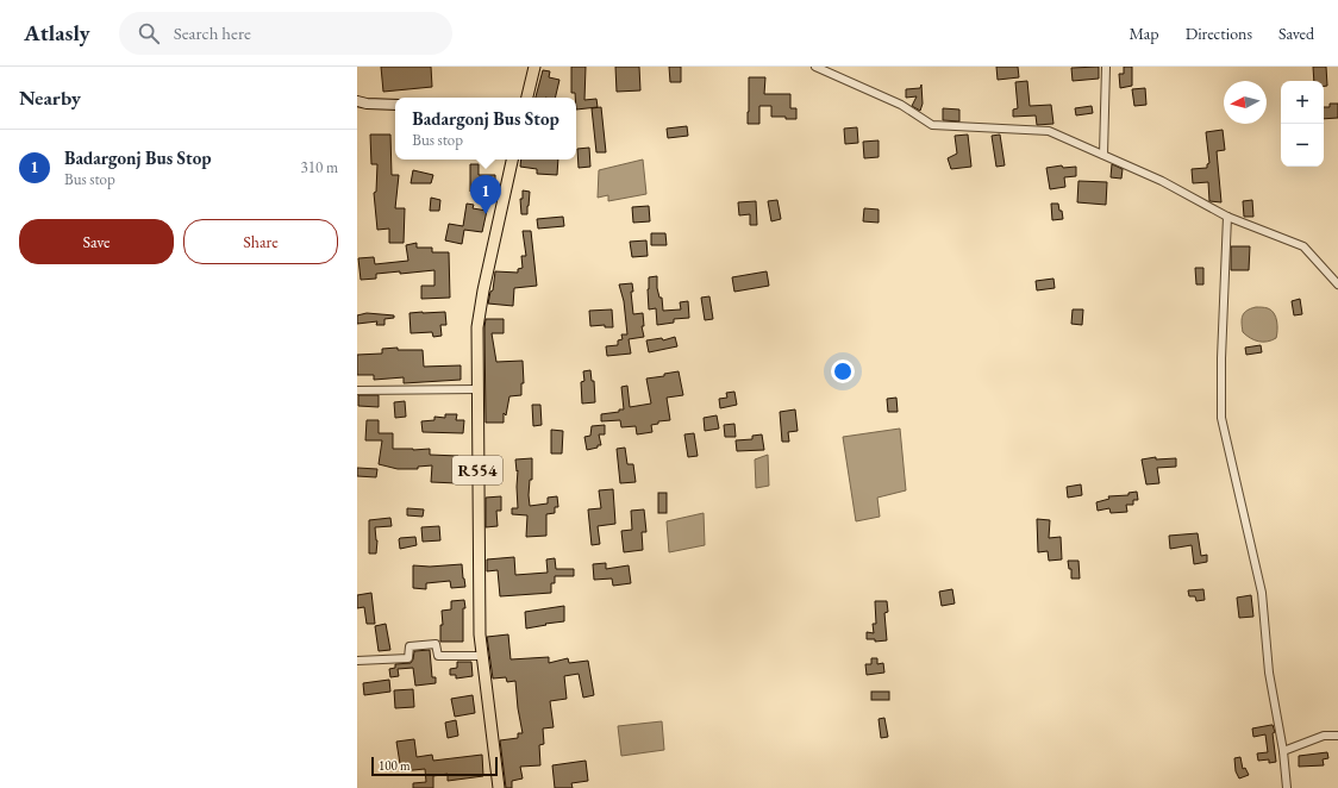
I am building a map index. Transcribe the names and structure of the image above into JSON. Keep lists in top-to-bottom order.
{
  "streets": {
    "main road": ["R554"]
  },
  "scale_bar": "100 m",
  "north": "left",
  "page": {
    "header": "Atlasly",
    "search": "Search here",
    "nav": ["Map", "Directions", "Saved"],
    "heading": "Nearby",
    "map_buttons": ["+", "−"],
    "popup": ["Badargonj Bus Stop", "Bus stop"],
    "list": [
      {
        "mark": "1",
        "name": "Badargonj Bus Stop",
        "note": "Bus stop",
        "value": "310 m"
      }
    ],
    "pins": "1",
    "buttons": ["Save", "Share"],
    "scale": "100 m"
  }
}
